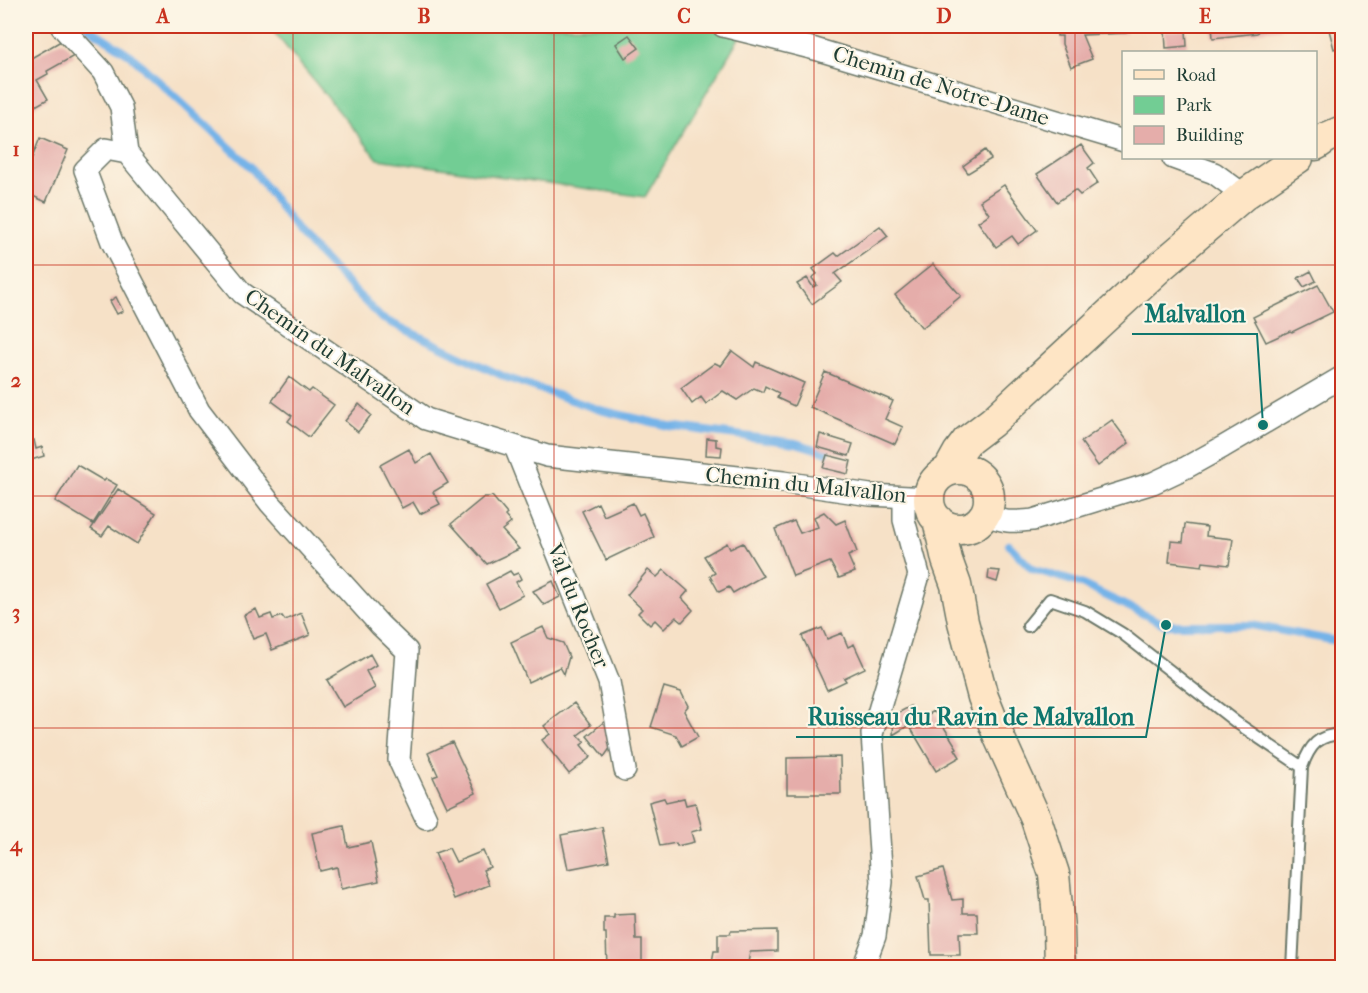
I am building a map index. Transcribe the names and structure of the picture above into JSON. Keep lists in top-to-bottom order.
{
  "streets": {
    "street": ["Chemin de Notre-Dame", "Chemin du Malvallon", "Val du Rocher"]
  },
  "crossings": [
    ["Chemin du Malvallon", "Val du Rocher"]
  ],
  "places": ["Malvallon", "Ruisseau du Ravin de Malvallon"],
  "legend": ["Road", "Park", "Building"],
  "grid": {
    "columns": [
      "A",
      "B",
      "C",
      "D",
      "E"
    ],
    "rows": [
      "1",
      "2",
      "3",
      "4"
    ]
  }
}
